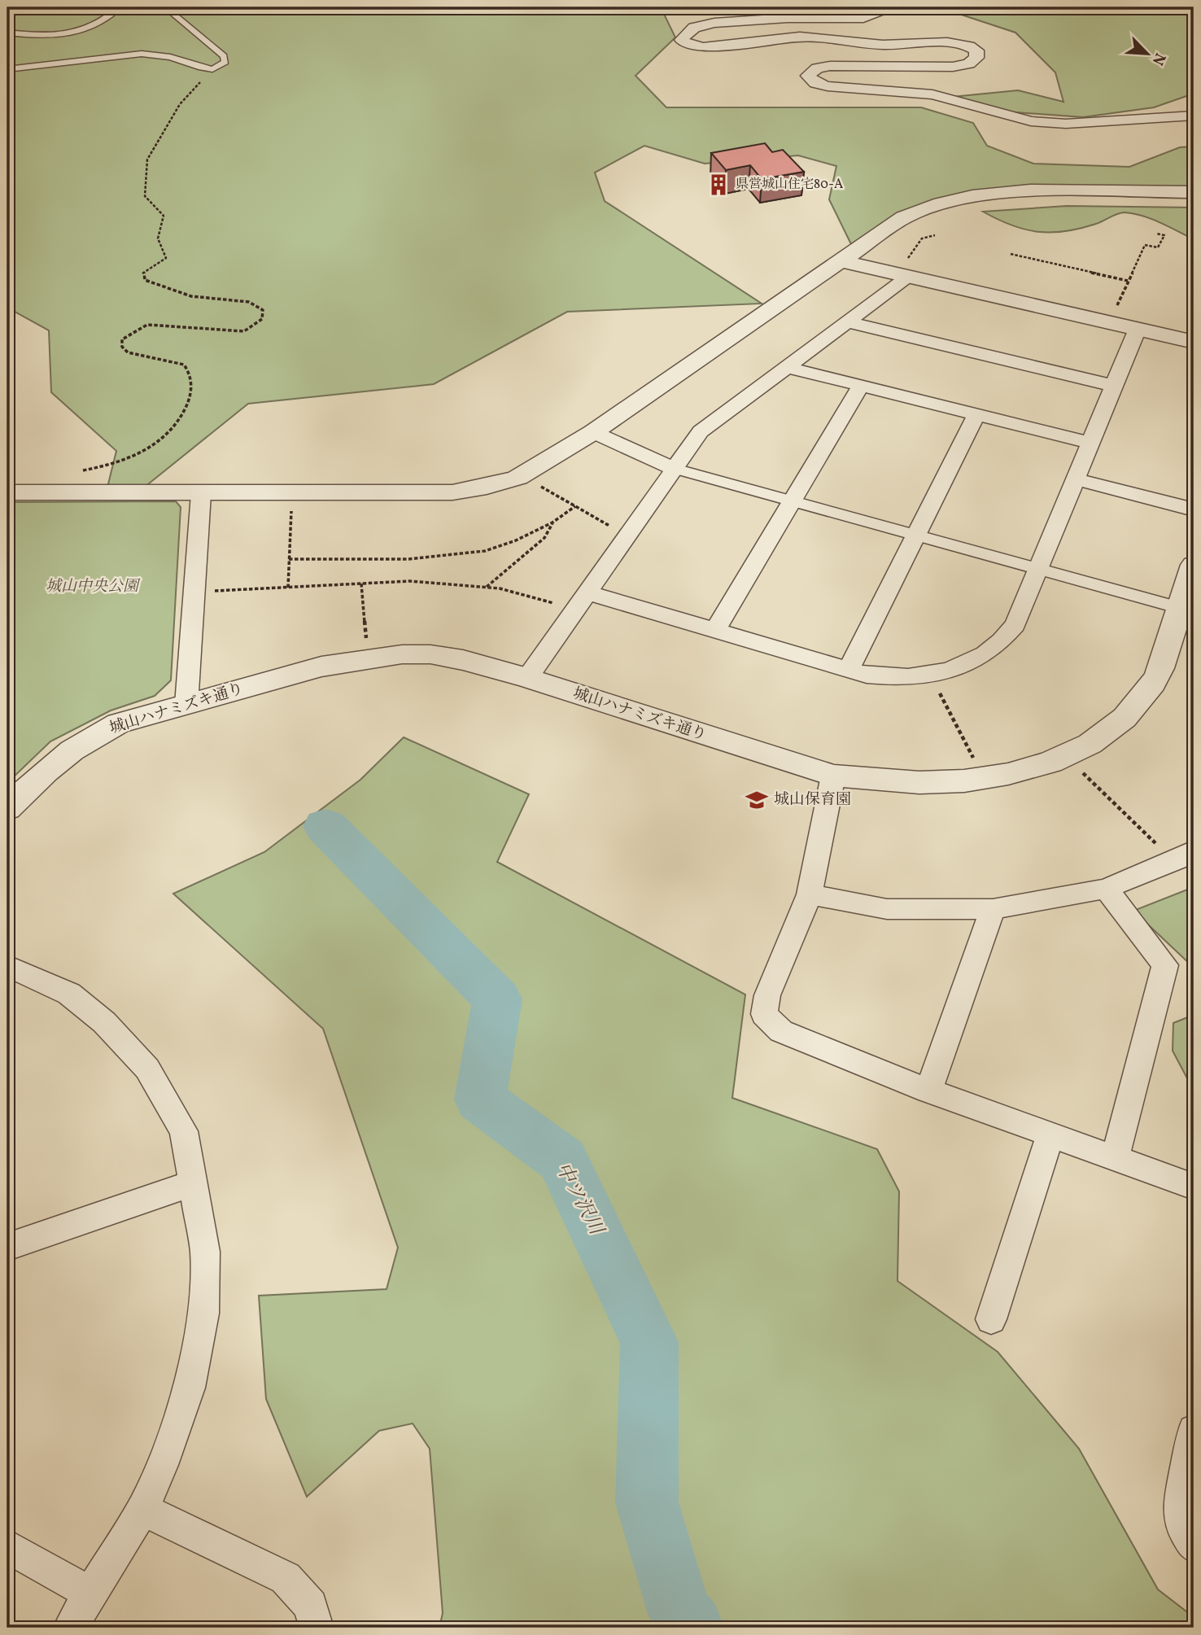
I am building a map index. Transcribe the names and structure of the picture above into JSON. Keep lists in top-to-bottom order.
{
  "streets": {
    "street": ["城山ハナミズキ通り"]
  },
  "water": ["中ツ沢川"],
  "parks": ["城山中央公園"],
  "places": {
    "building": ["県営城山住宅80-A"],
    "school or university": ["城山保育園"]
  },
  "north": "bottom right"
}
